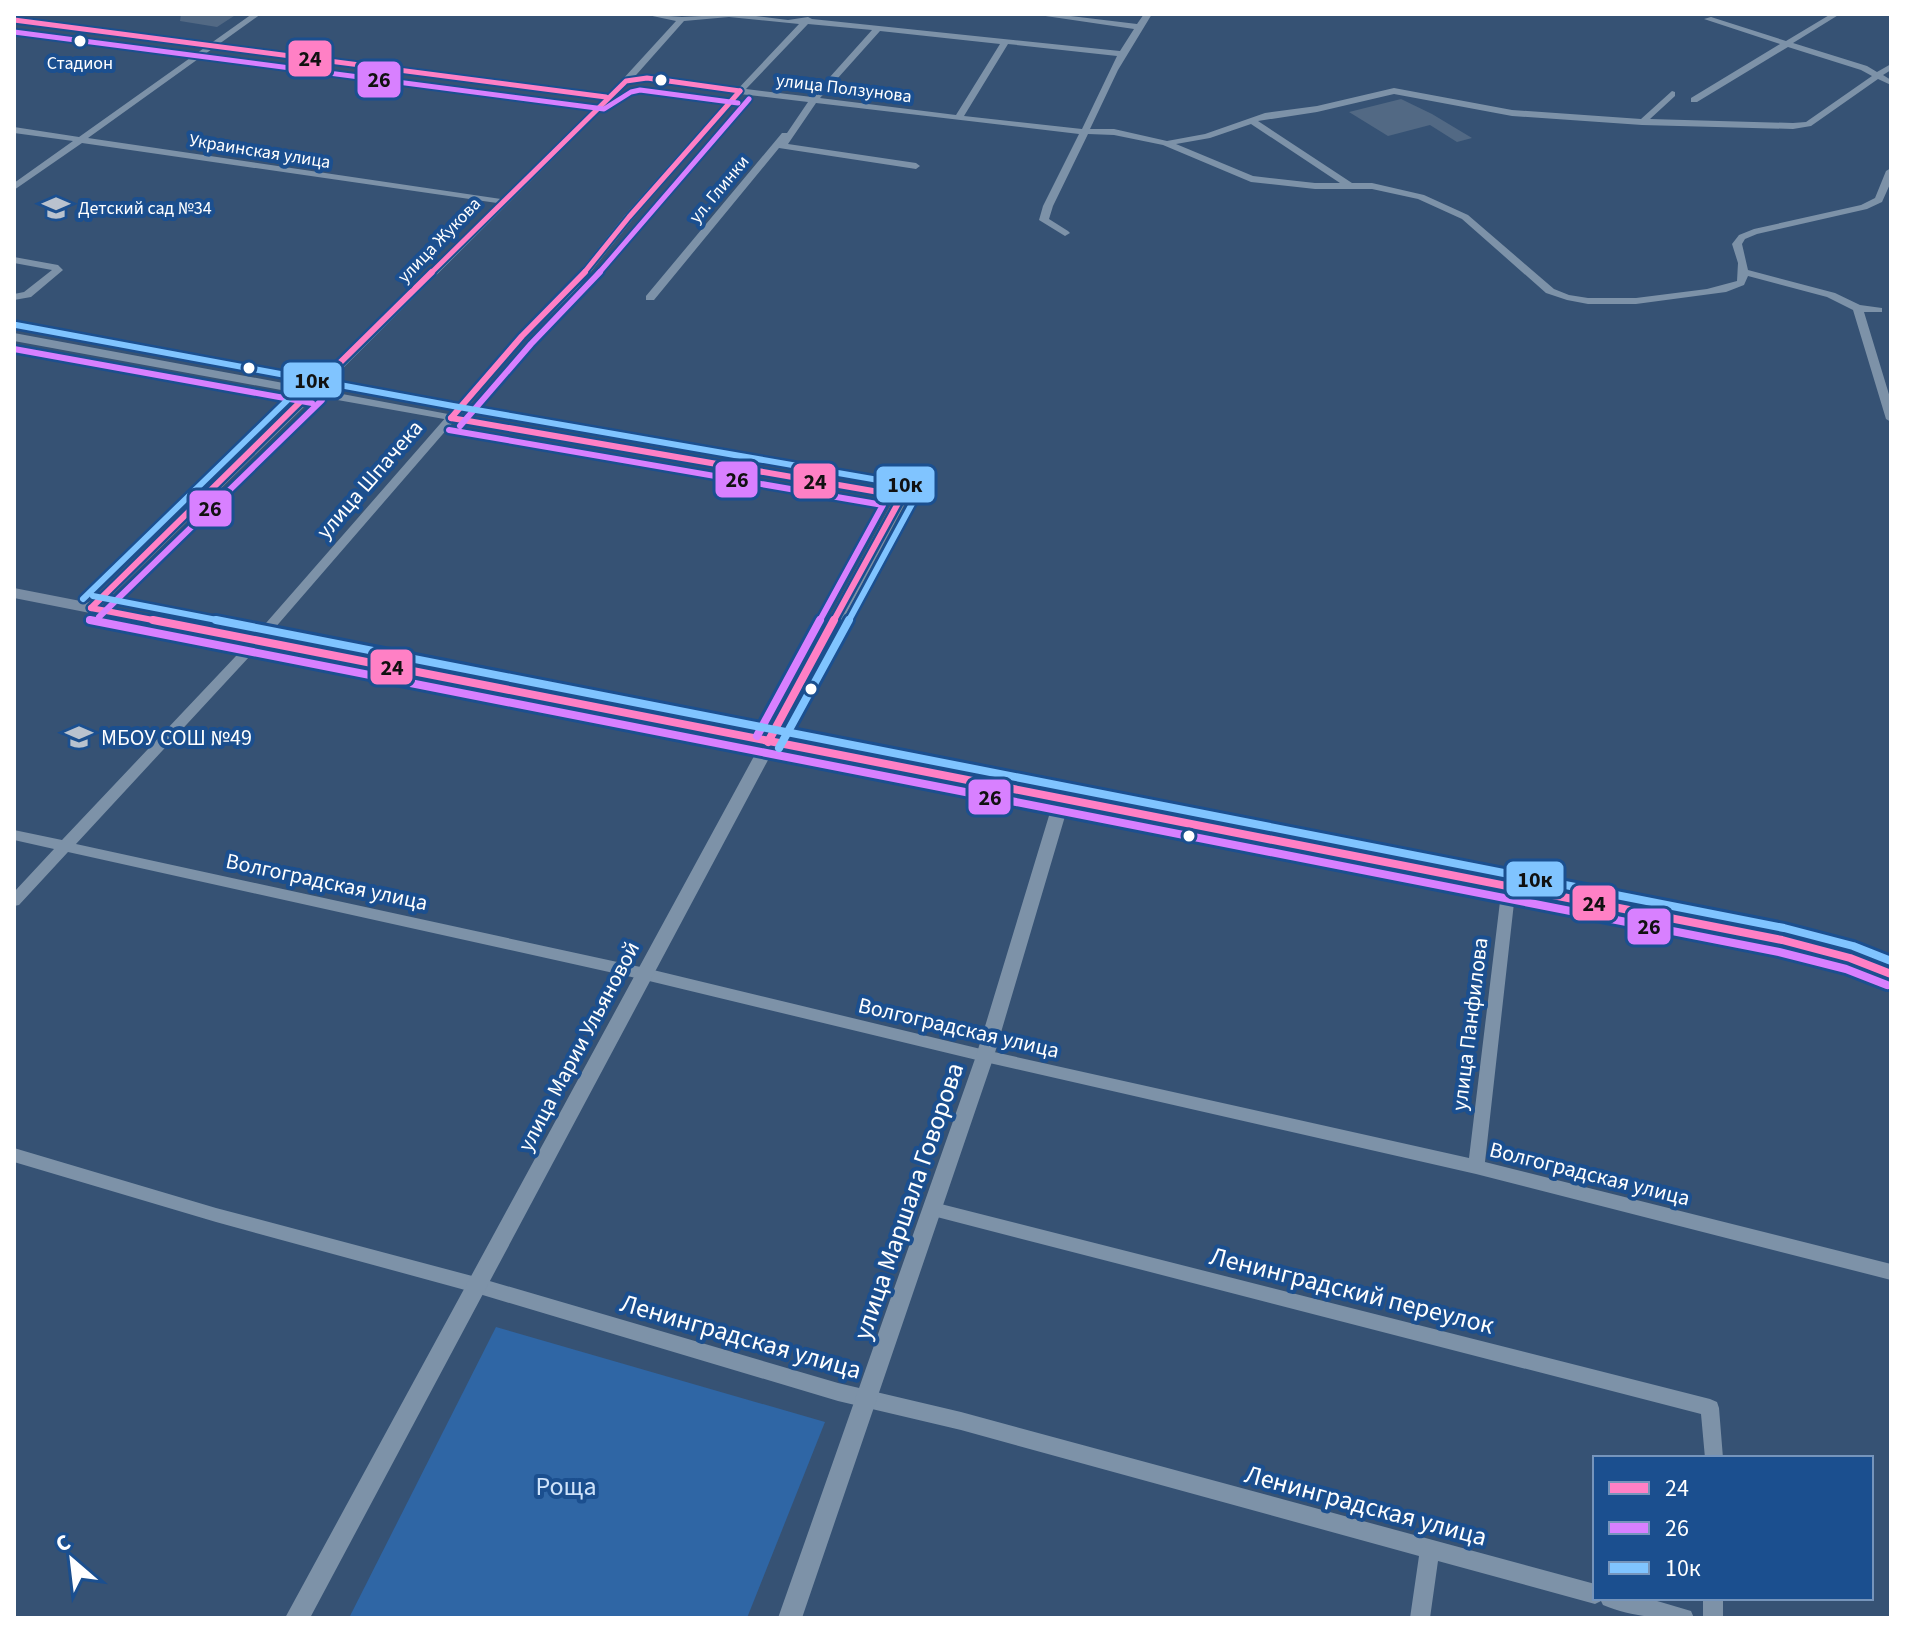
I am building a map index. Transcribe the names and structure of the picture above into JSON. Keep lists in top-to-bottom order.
{
  "streets": {
    "street": [
      "улица Ползунова",
      "Украинская улица",
      "ул. Глинки",
      "улица Жукова",
      "улица Шпачека",
      "Волгоградская улица",
      "улица Панфилова",
      "улица Марии Ульяновой",
      "улица Маршала Говорова",
      "Ленинградский переулок",
      "Ленинградская улица"
    ]
  },
  "crossings": [
    ["улица Ползунова", "ул. Глинки"],
    ["улица Ползунова", "улица Шпачека"],
    ["Украинская улица", "улица Жукова"],
    ["улица Шпачека", "Волгоградская улица"],
    ["улица Шпачека", "улица Марии Ульяновой"],
    ["Волгоградская улица", "улица Панфилова"],
    ["Волгоградская улица", "улица Марии Ульяновой"],
    ["Волгоградская улица", "улица Маршала Говорова"],
    ["улица Марии Ульяновой", "Ленинградская улица"],
    ["улица Маршала Говорова", "Ленинградский переулок"],
    ["улица Маршала Говорова", "Ленинградская улица"]
  ],
  "parks": ["Роща"],
  "places": {
    "other": ["Стадион"],
    "school or university": ["Детский сад №34", "МБОУ СОШ №49"]
  },
  "lines": ["transit line 24", "transit line 26", "transit line 10к"],
  "legend": ["24", "26", "10к"],
  "north": "top left"
}
